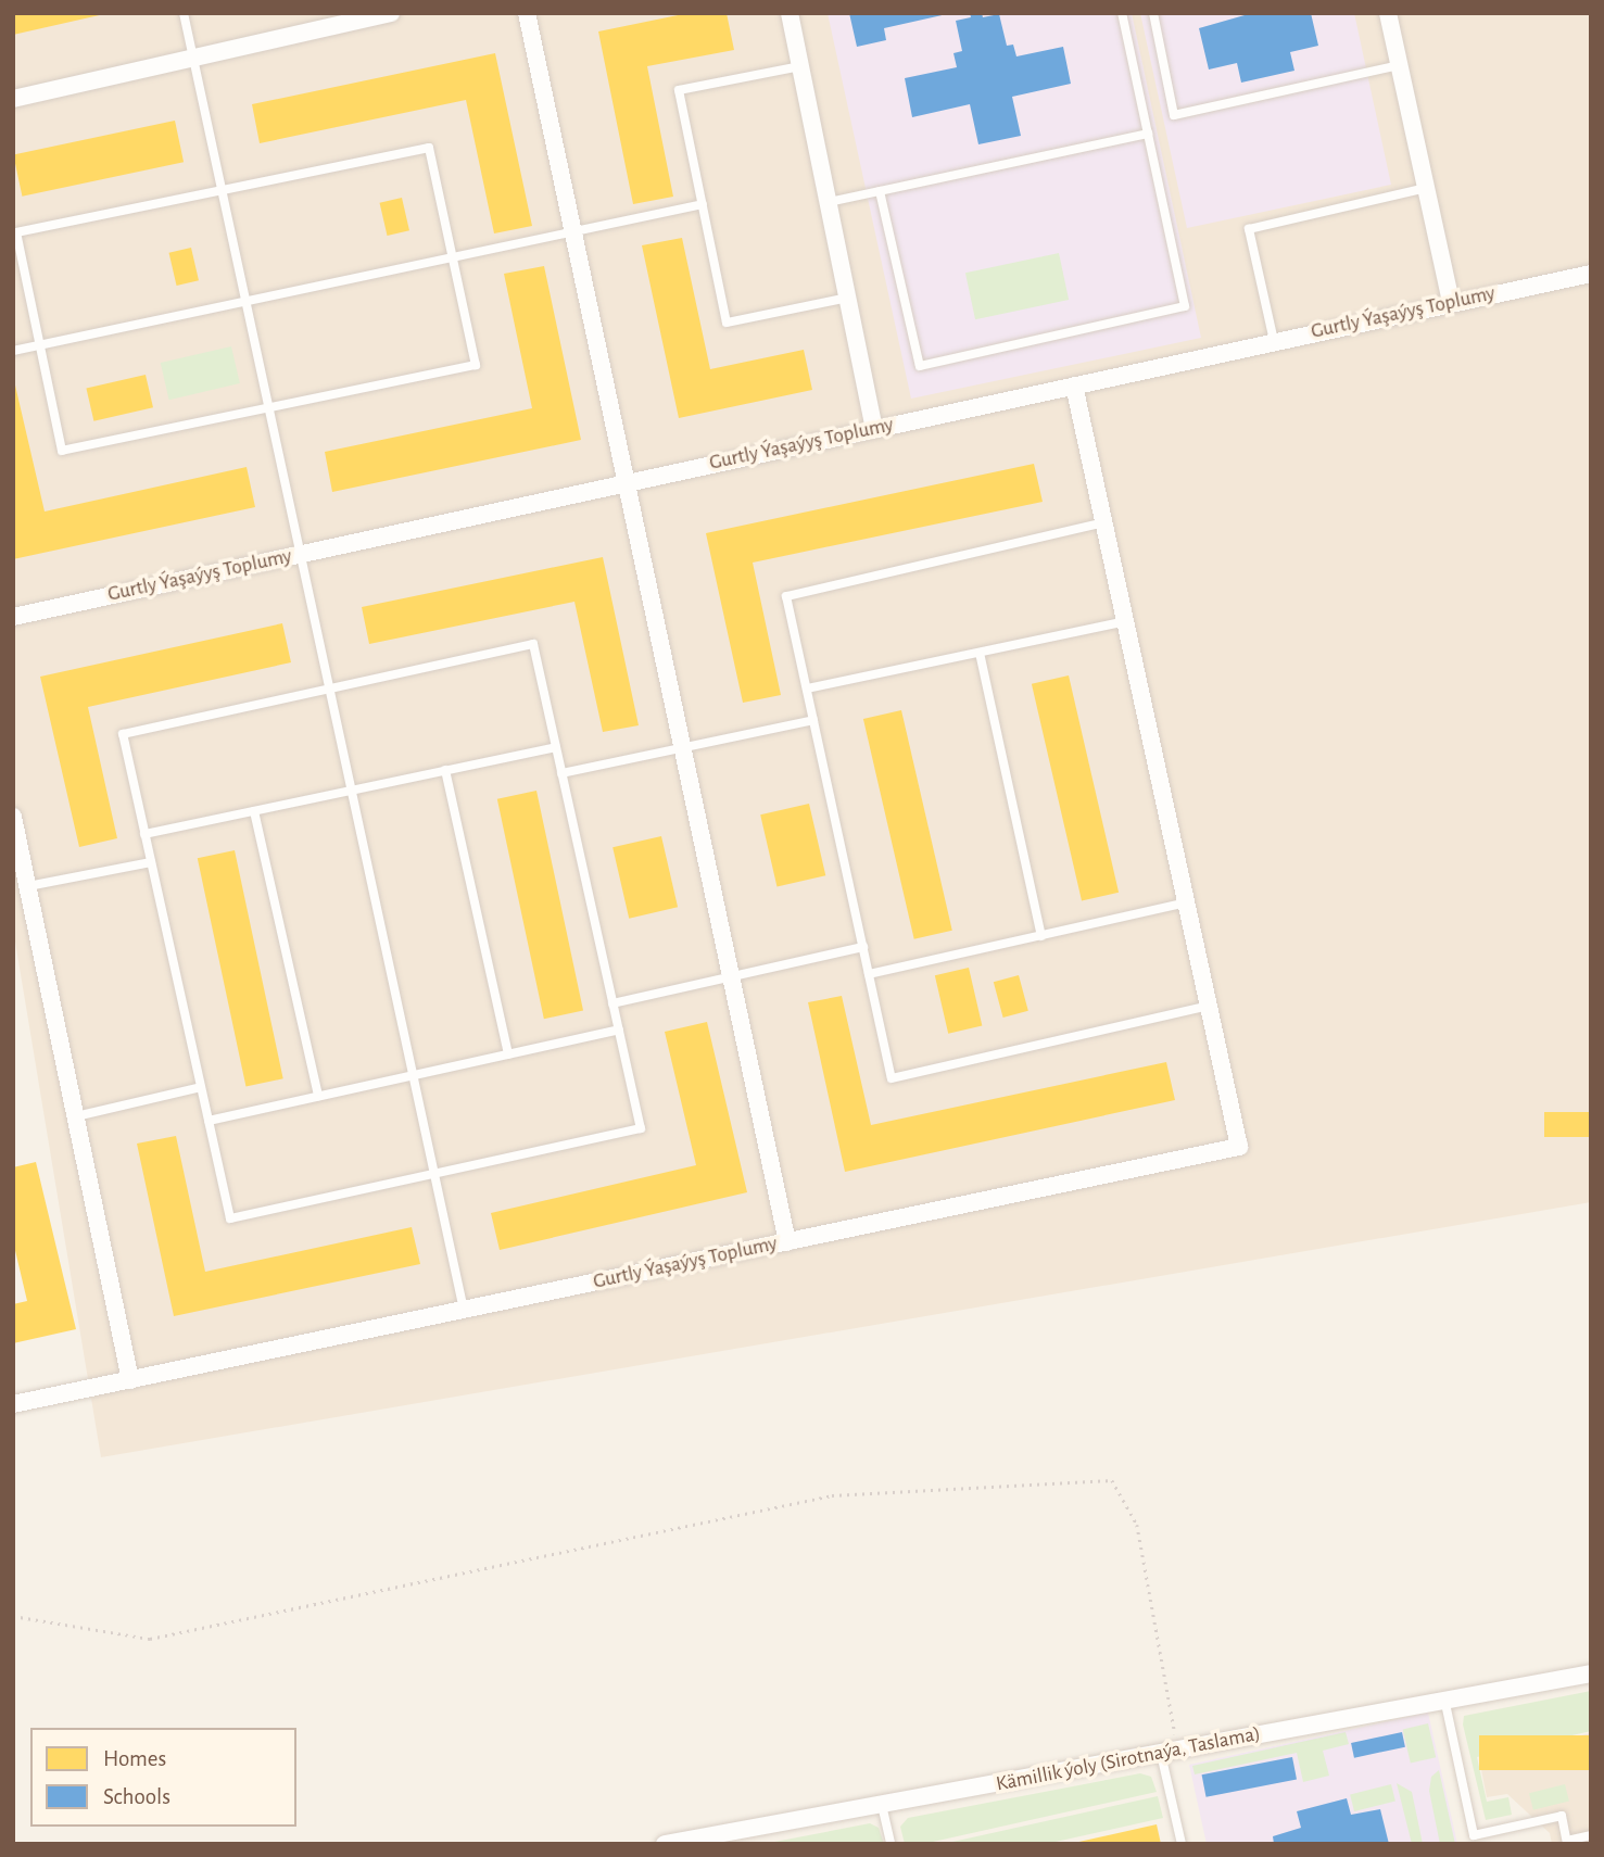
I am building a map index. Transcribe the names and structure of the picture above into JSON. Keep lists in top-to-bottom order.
{
  "streets": {
    "street": ["Gurtly Ýaşaýyş Toplumy", "Kämillik ýoly (Sirotnaýa, Taslama)"]
  },
  "legend": ["Homes", "Schools"]
}
